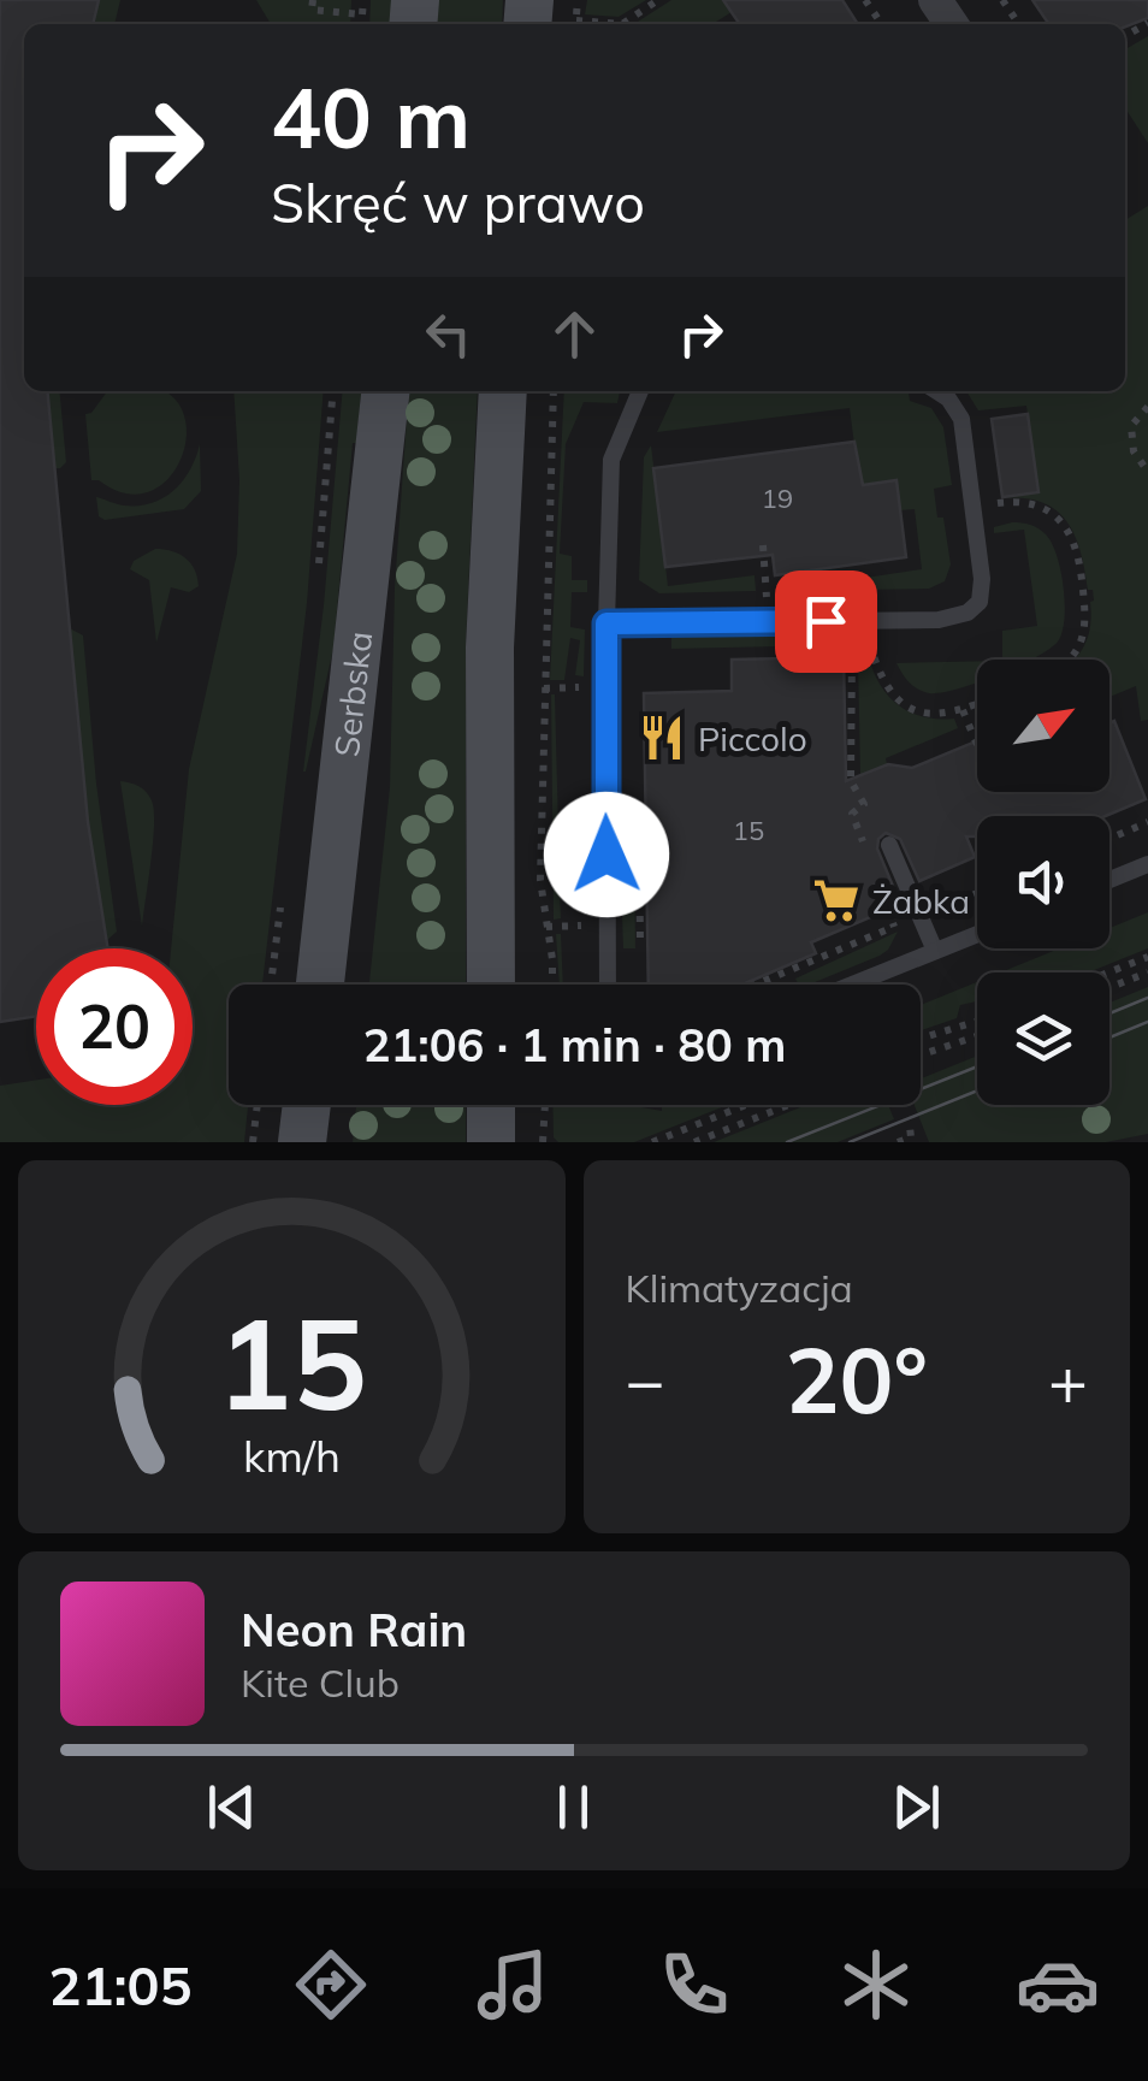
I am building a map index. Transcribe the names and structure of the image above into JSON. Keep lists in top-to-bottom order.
{
  "streets": {
    "street": ["Serbska"]
  },
  "places": {
    "restaurant": ["Piccolo"],
    "supermarket": ["Żabka"]
  },
  "house_numbers": ["19", "15"],
  "north": "top right",
  "page": {
    "turn": ["40 m", "Skręć w prawo"],
    "limit": "20",
    "trip": "21:06 · 1 min · 80 m",
    "tile": "Klimatyzacja",
    "heat": ["−", "20°", "+"],
    "song": ["Neon Rain", "Kite Club"],
    "tabs": "21:05",
    "gauge": ["15", "km/h"]
  }
}
